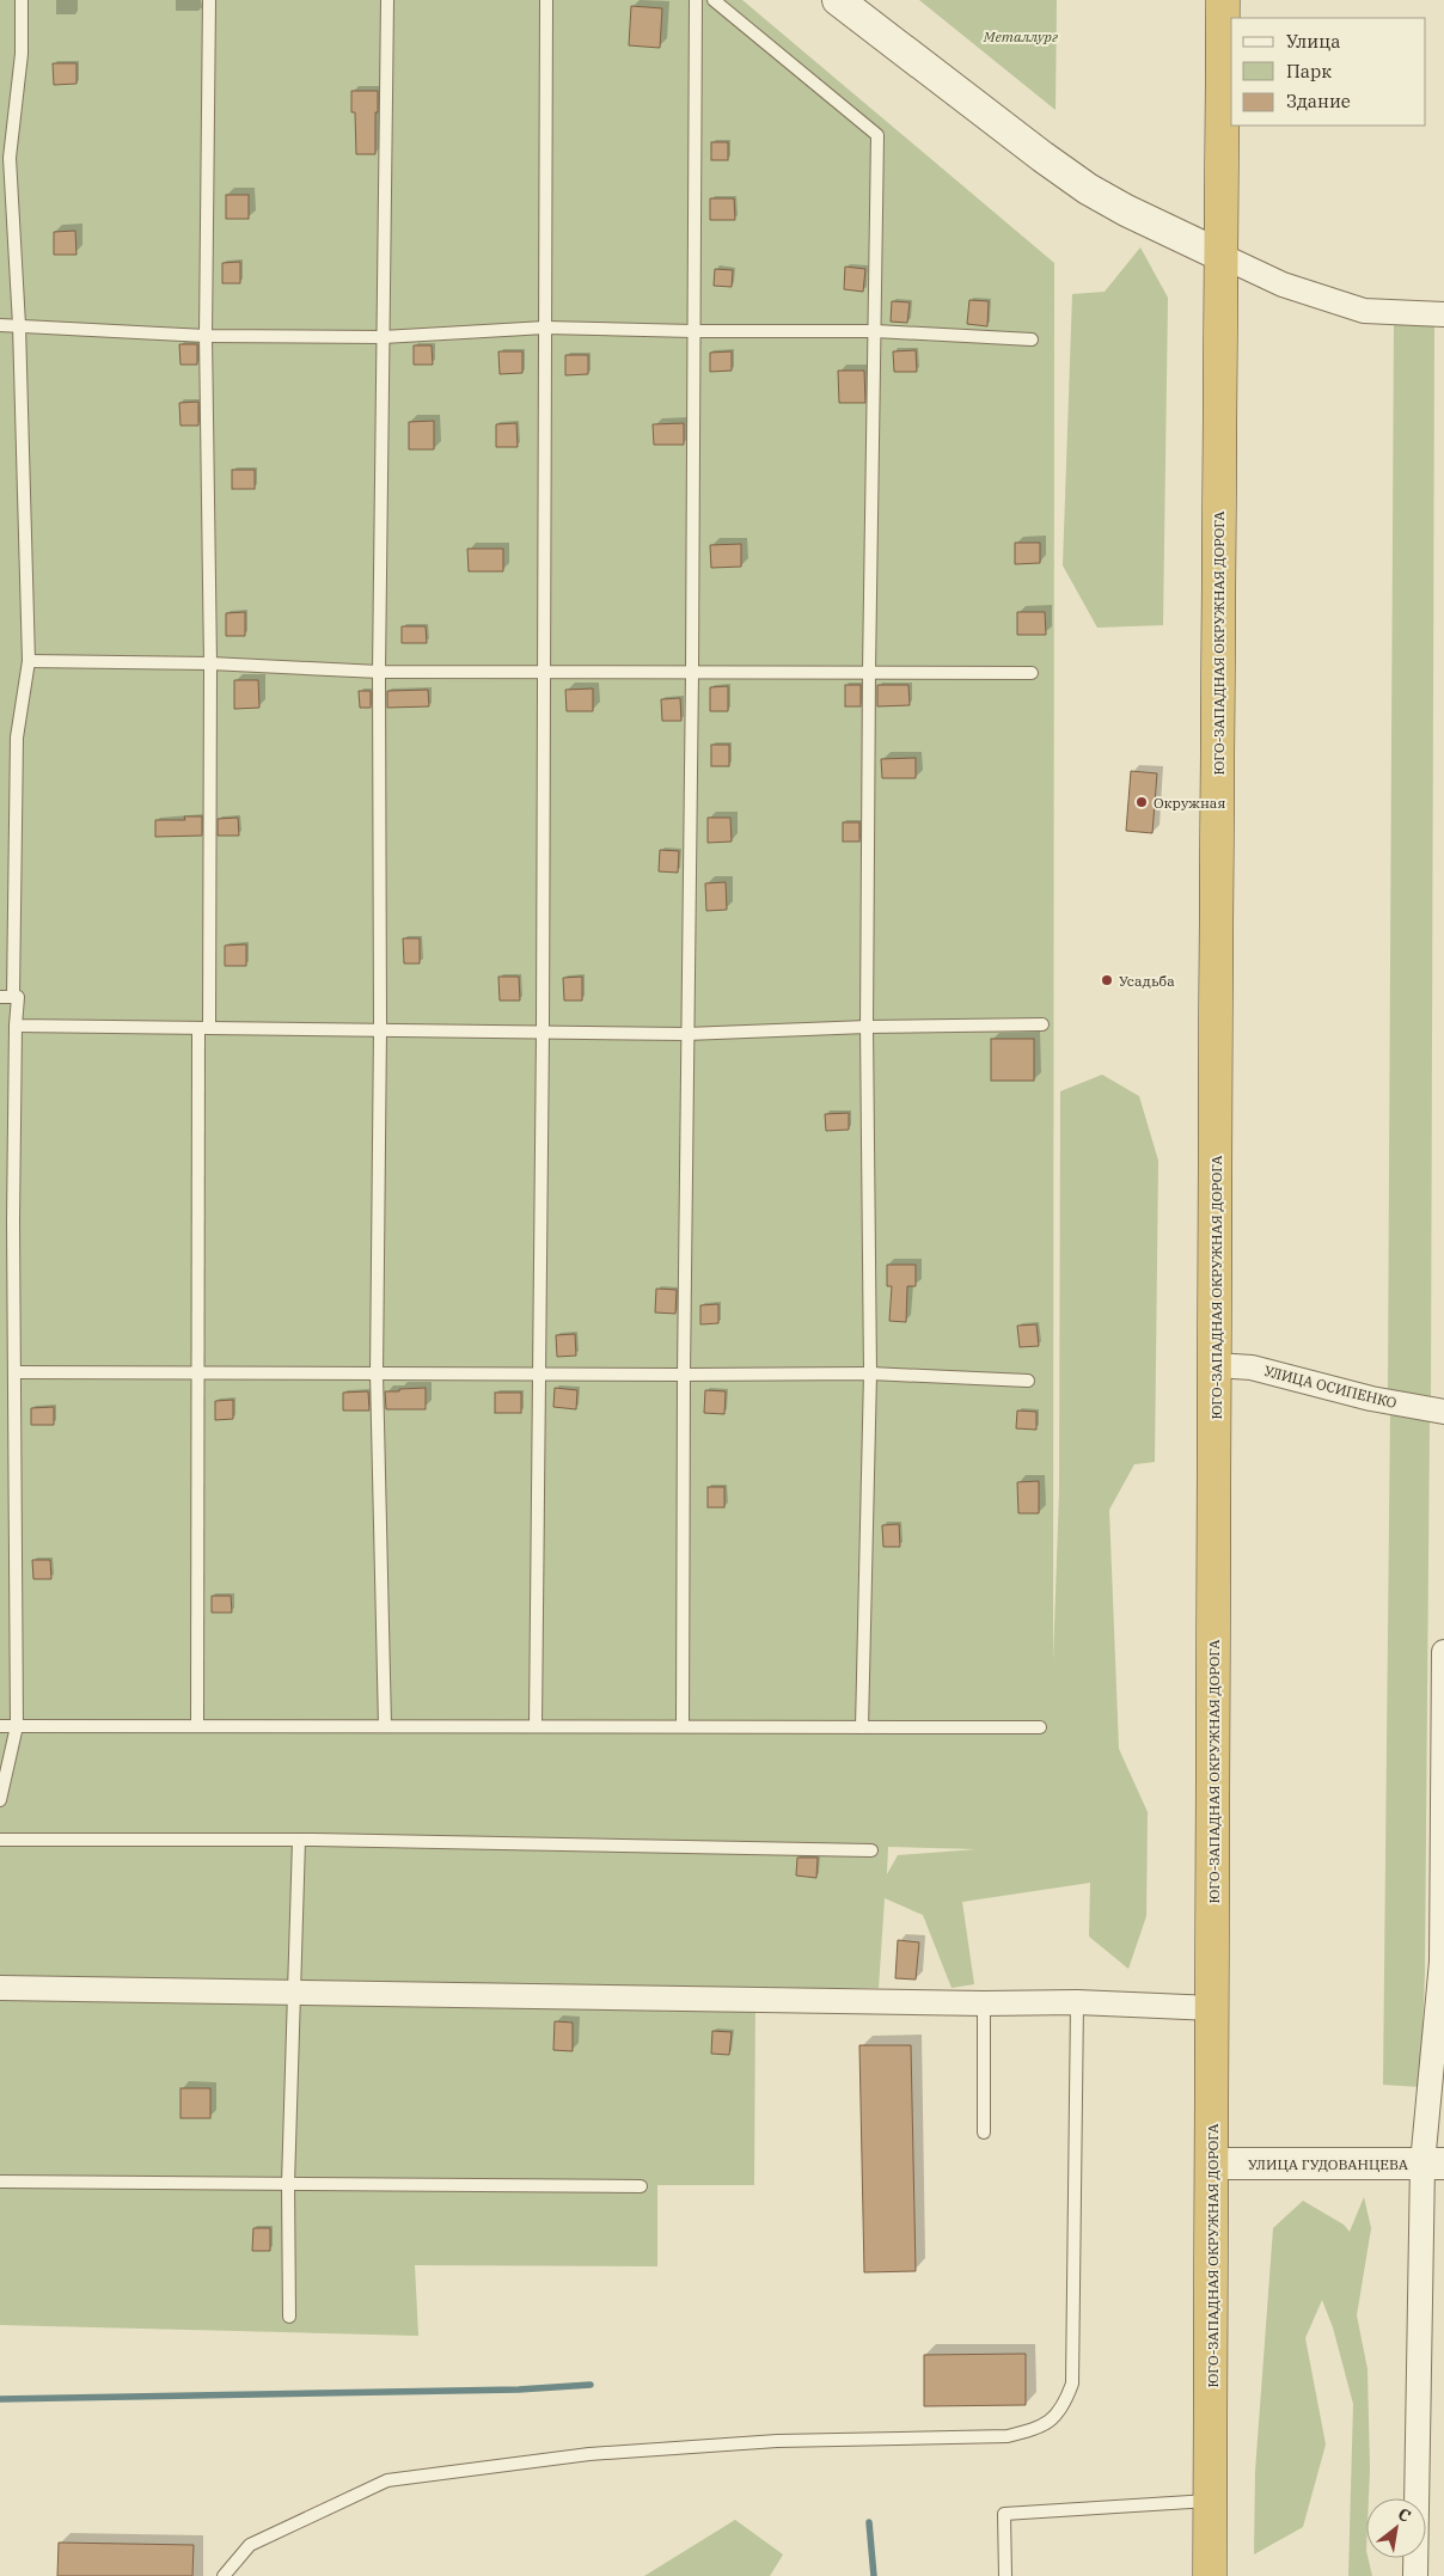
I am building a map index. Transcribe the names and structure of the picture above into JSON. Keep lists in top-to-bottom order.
{
  "streets": {
    "highway": ["ЮГО-ЗАПАДНАЯ ОКРУЖНАЯ ДОРОГА"],
    "street": ["УЛИЦА ОСИПЕНКО", "УЛИЦА ГУДОВАНЦЕВА"]
  },
  "crossings": [
    ["ЮГО-ЗАПАДНАЯ ОКРУЖНАЯ ДОРОГА", "УЛИЦА ОСИПЕНКО"],
    ["ЮГО-ЗАПАДНАЯ ОКРУЖНАЯ ДОРОГА", "УЛИЦА ГУДОВАНЦЕВА"]
  ],
  "parks": ["Металлург"],
  "places": ["Окружная", "Усадьба"],
  "legend": ["Улица", "Парк", "Здание"],
  "north": "top right"
}
